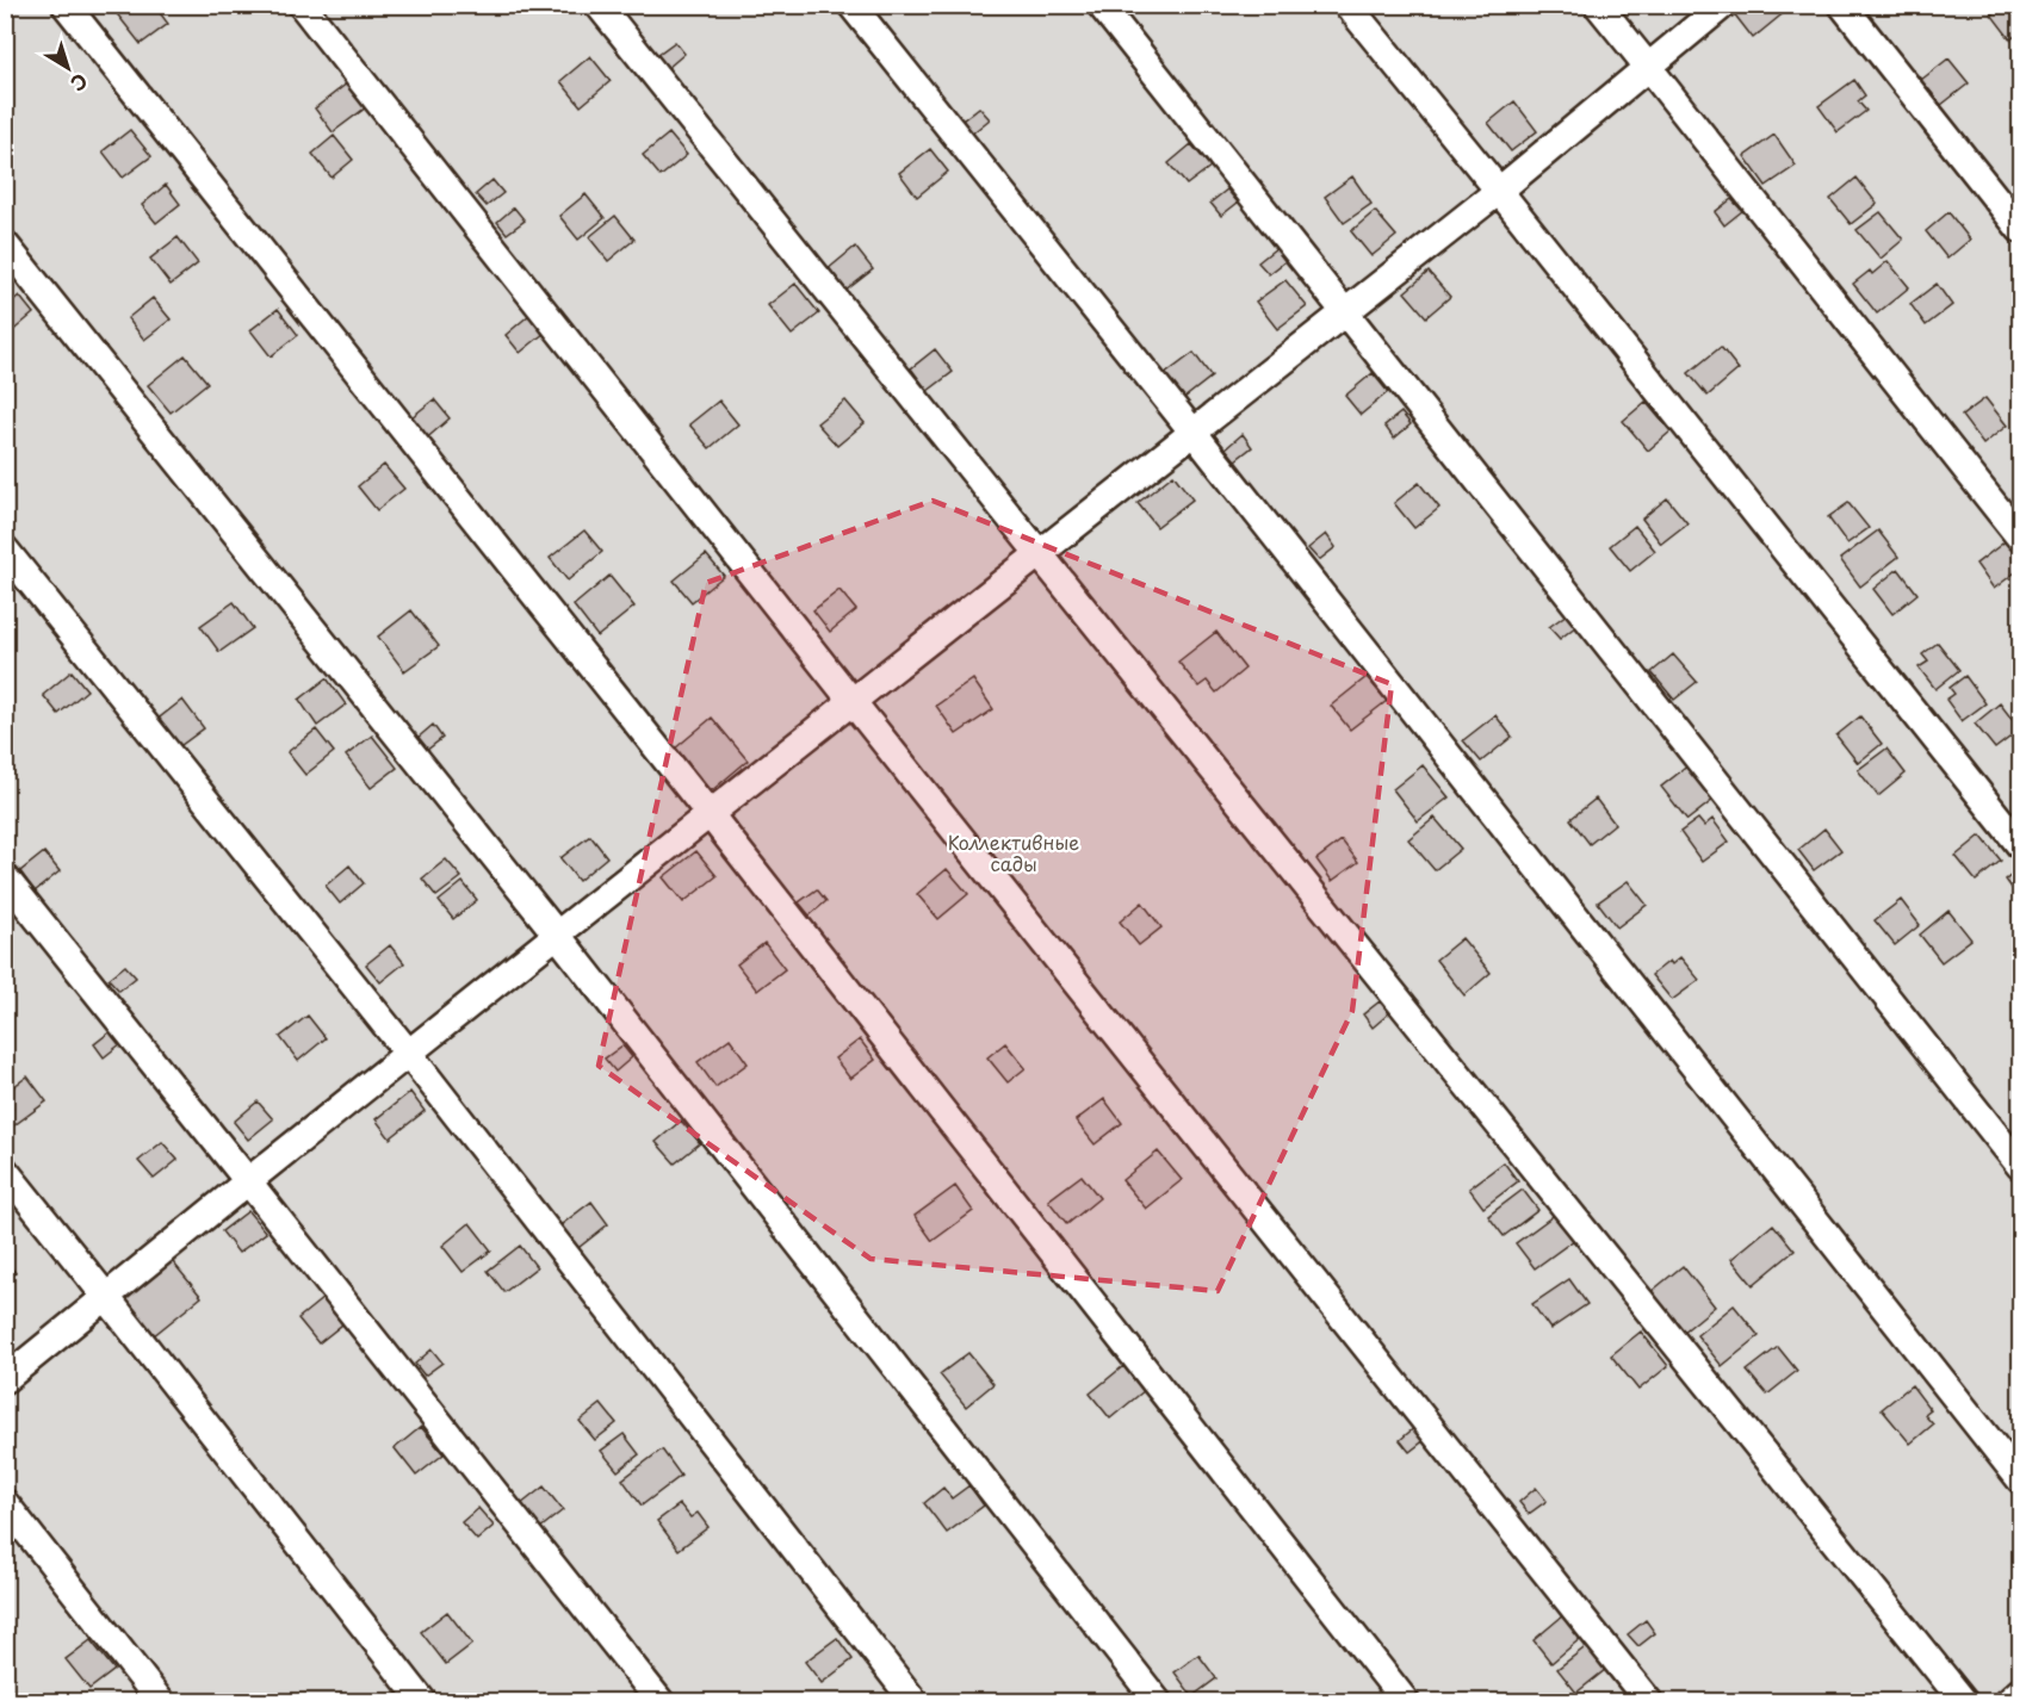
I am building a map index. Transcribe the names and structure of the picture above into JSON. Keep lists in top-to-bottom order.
{
  "parks": ["Коллективные сады"],
  "north": "bottom right"
}
